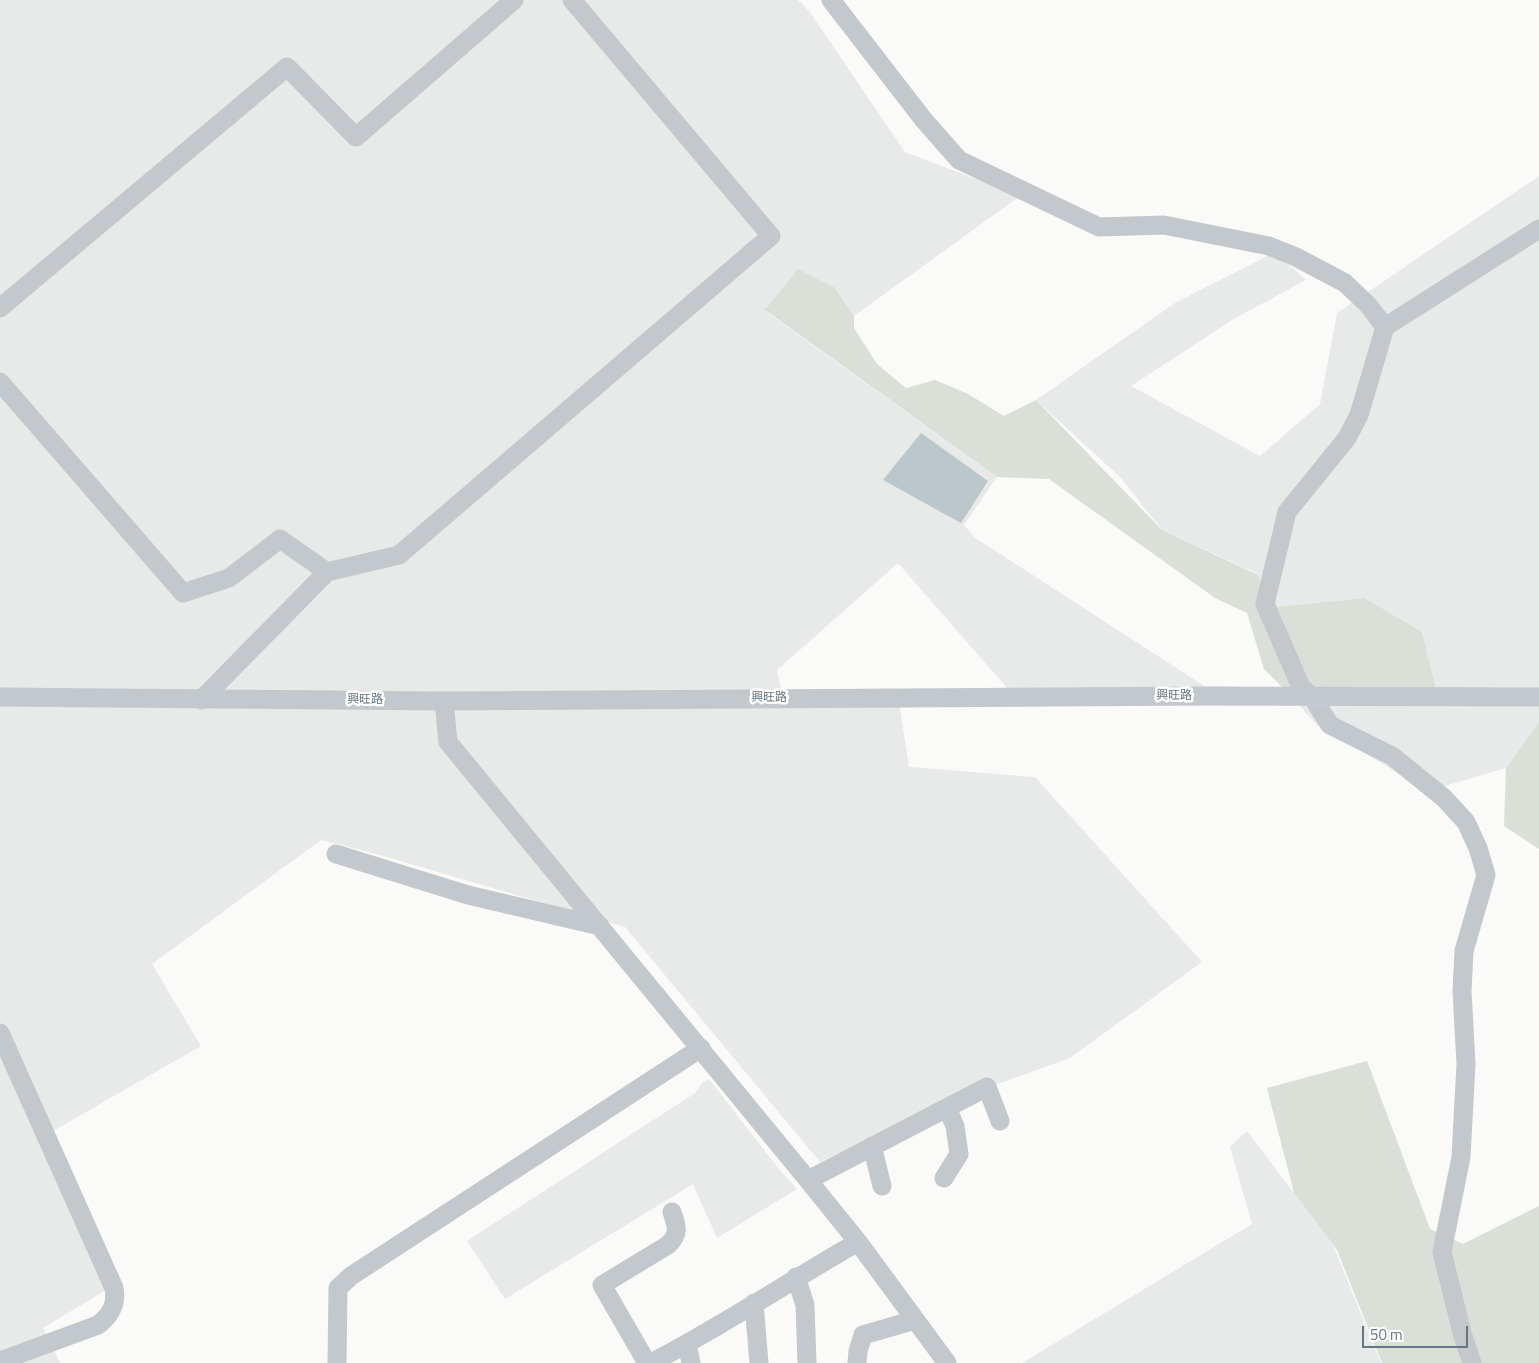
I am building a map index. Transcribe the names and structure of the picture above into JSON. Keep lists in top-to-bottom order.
{
  "streets": {
    "street": ["興旺路"]
  },
  "scale_bar": "50 m"
}
